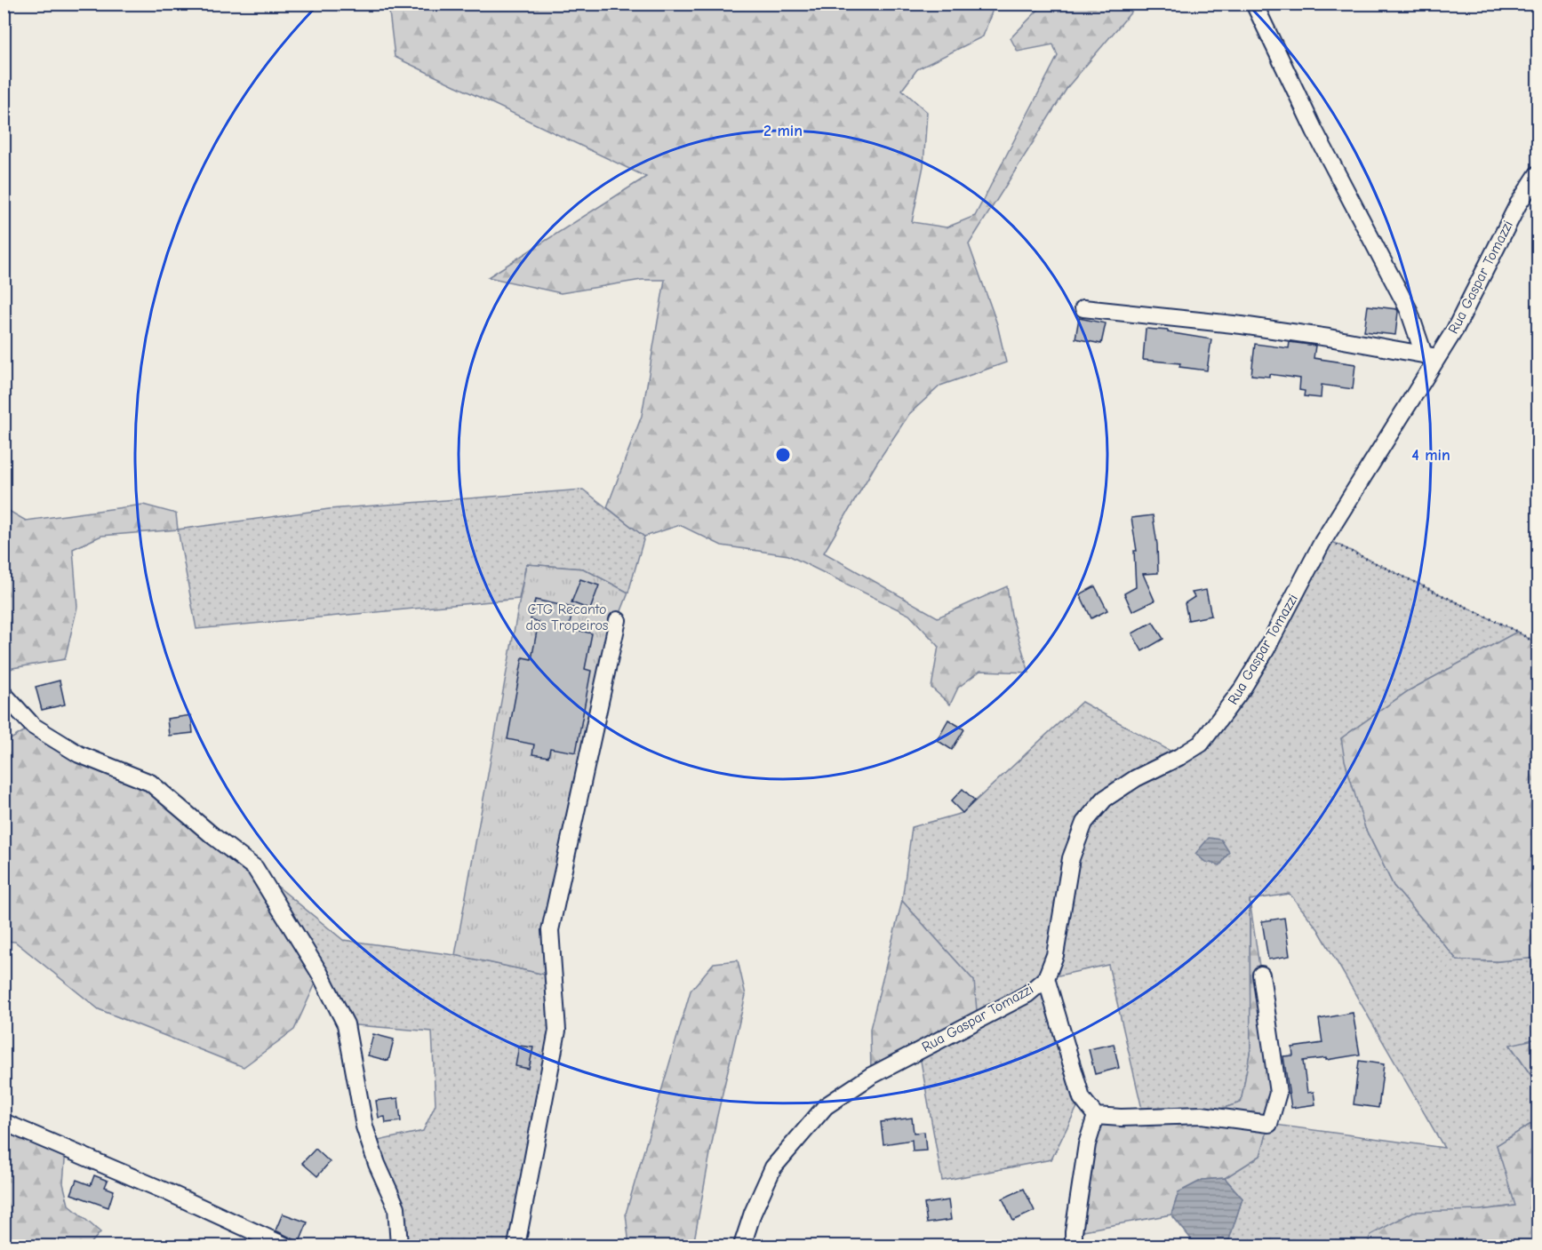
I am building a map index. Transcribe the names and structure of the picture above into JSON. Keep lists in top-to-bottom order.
{
  "streets": {
    "street": ["Rua Gaspar Tomazzi"]
  },
  "parks": ["CTG Recanto dos Tropeiros"],
  "rings": ["2 min", "4 min"]
}
